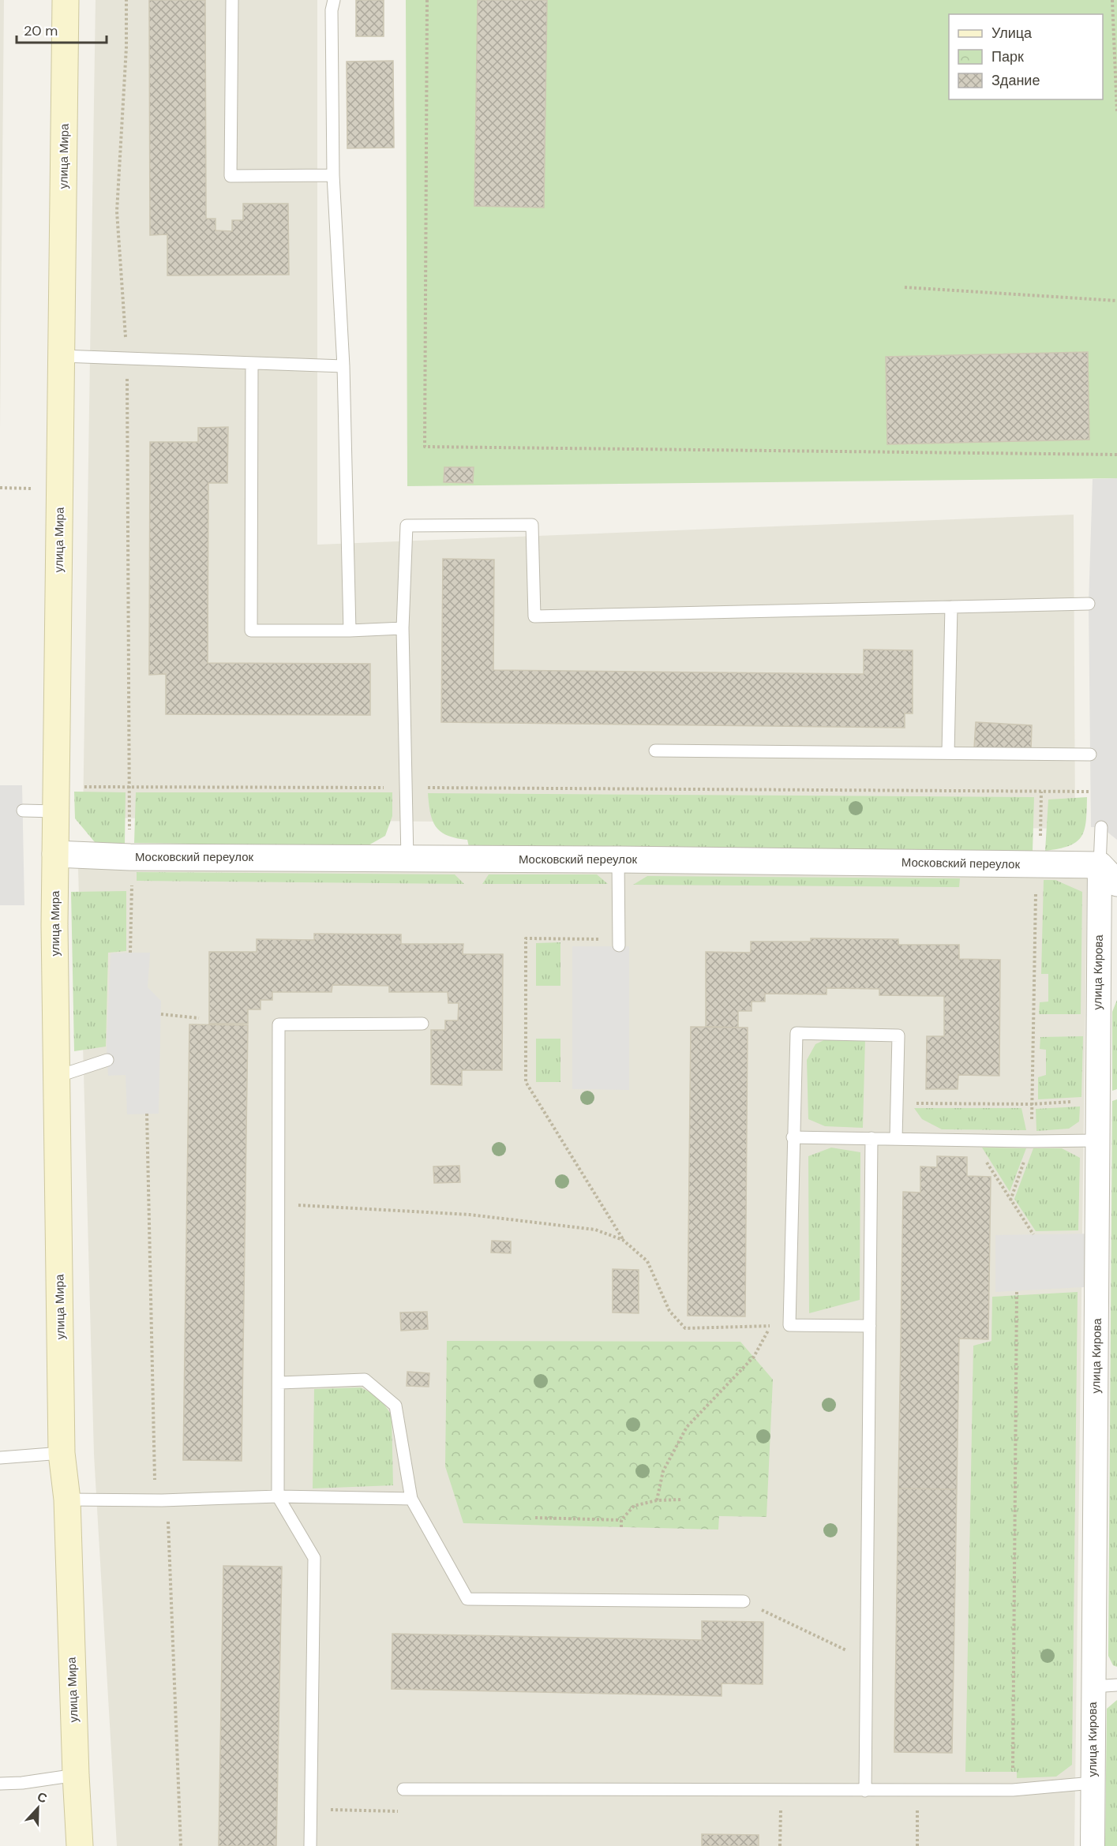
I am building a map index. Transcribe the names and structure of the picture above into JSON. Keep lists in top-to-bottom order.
{
  "streets": {
    "main road": ["улица Мира"],
    "street": ["Московский переулок", "улица Кирова"]
  },
  "crossings": [
    ["улица Мира", "Московский переулок"],
    ["Московский переулок", "улица Кирова"]
  ],
  "legend": ["Улица", "Парк", "Здание"],
  "scale_bar": "20 m",
  "north": "top"
}
